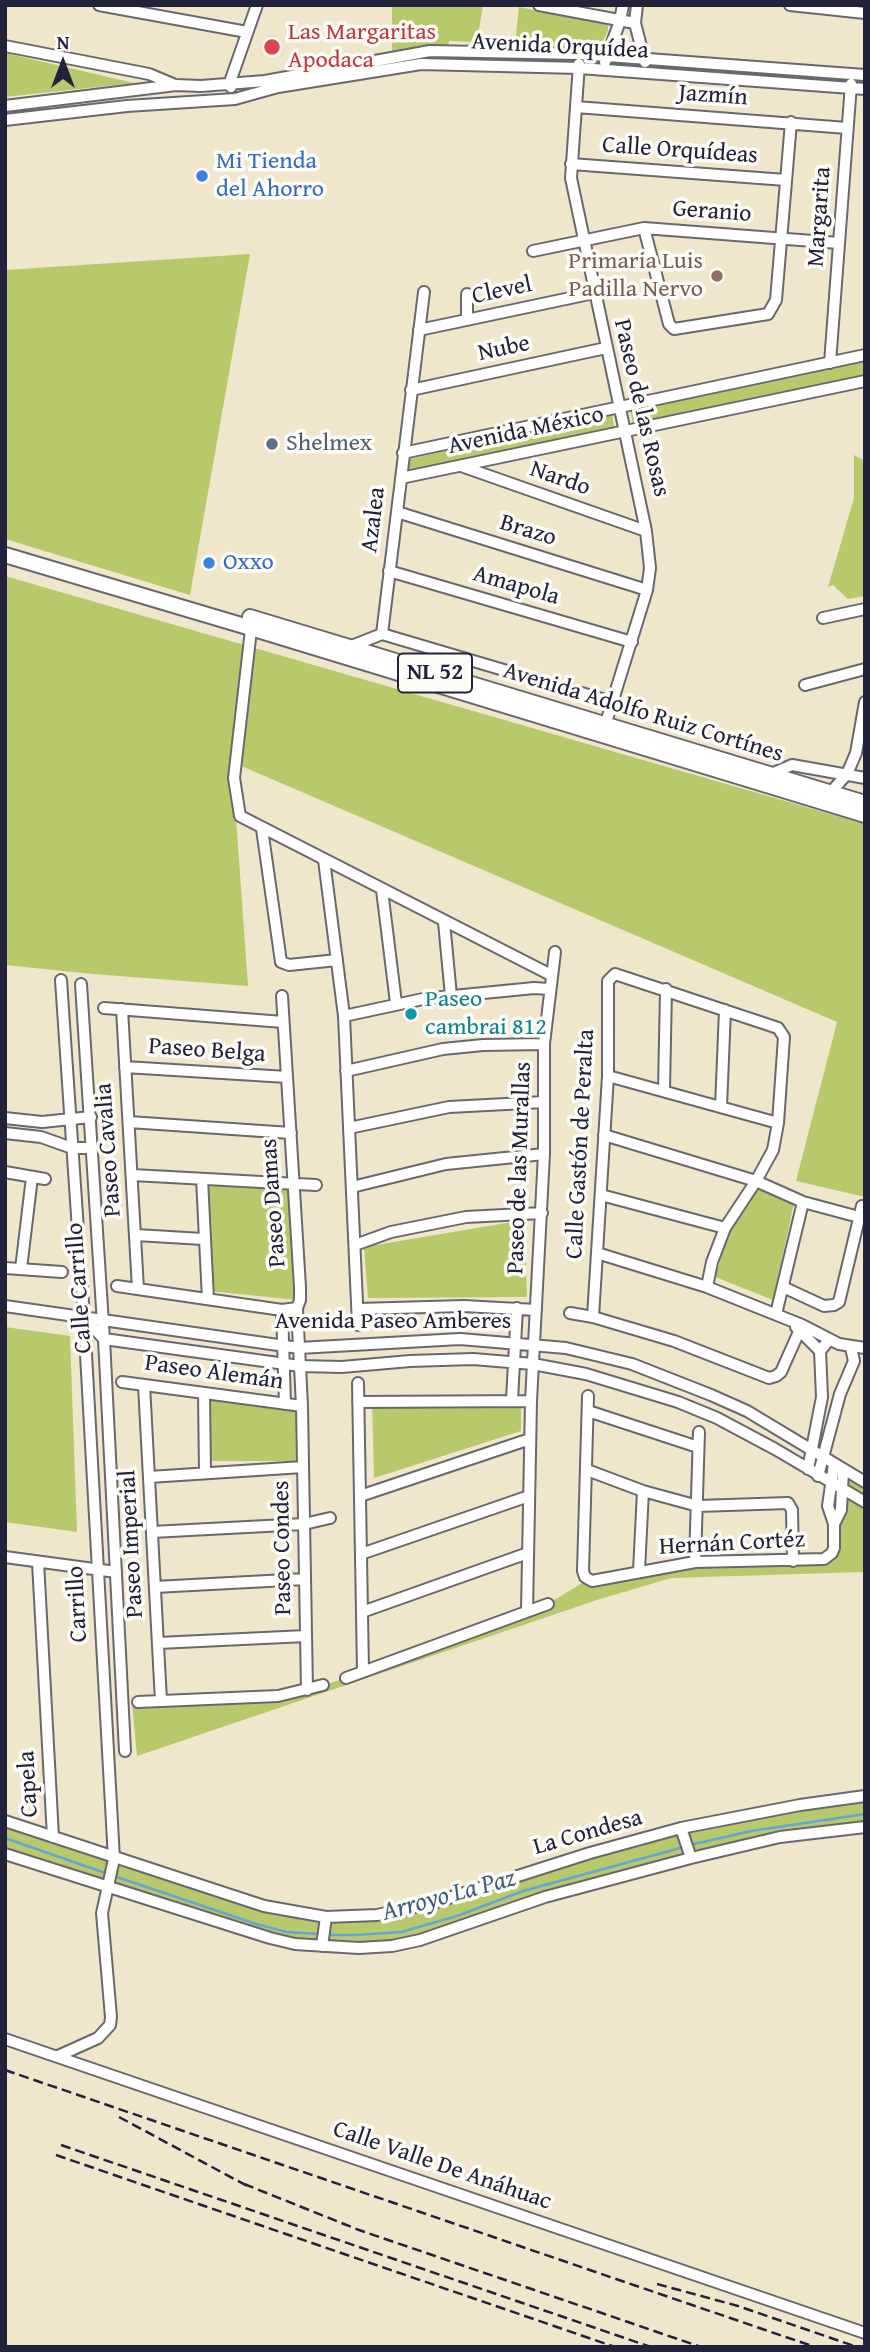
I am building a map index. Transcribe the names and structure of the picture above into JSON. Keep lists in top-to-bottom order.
{
  "streets": {
    "main road": ["NL 52", "Avenida Adolfo Ruiz Cortínes"],
    "street": [
      "Avenida Orquídea",
      "Jazmín",
      "Calle Orquídeas",
      "Geranio",
      "Margarita",
      "Clevel",
      "Nube",
      "Paseo de las Rosas",
      "Avenida México",
      "Nardo",
      "Azalea",
      "Brazo",
      "Amapola",
      "Paseo Belga",
      "Calle Gastón de Peralta",
      "Paseo Cavalia",
      "Paseo de las Murallas",
      "Paseo Damas",
      "Calle Carrillo",
      "Avenida Paseo Amberes",
      "Paseo Alemán",
      "Paseo Imperial",
      "Hernán Cortéz",
      "Paseo Condes",
      "Carrillo",
      "Capela",
      "La Condesa",
      "Calle Valle De Anáhuac"
    ]
  },
  "crossings": [
    ["Avenida Orquídea", "Margarita"],
    ["Avenida Orquídea", "Paseo de las Rosas"],
    ["Jazmín", "Margarita"],
    ["Jazmín", "Paseo de las Rosas"],
    ["Calle Orquídeas", "Paseo de las Rosas"],
    ["Geranio", "Margarita"],
    ["Geranio", "Paseo de las Rosas"],
    ["Margarita", "Avenida México"],
    ["Clevel", "Paseo de las Rosas"],
    ["Clevel", "Azalea"],
    ["Nube", "Paseo de las Rosas"],
    ["Nube", "Azalea"],
    ["Paseo de las Rosas", "Avenida México"],
    ["Paseo de las Rosas", "Nardo"],
    ["Paseo de las Rosas", "Brazo"],
    ["Paseo de las Rosas", "Amapola"],
    ["Paseo de las Rosas", "Avenida Adolfo Ruiz Cortínes"],
    ["Avenida México", "Nardo"],
    ["Avenida México", "Azalea"],
    ["Azalea", "Brazo"],
    ["Azalea", "Amapola"],
    ["Paseo Belga", "Paseo Cavalia"],
    ["Paseo Belga", "Paseo Damas"],
    ["Paseo de las Murallas", "Avenida Paseo Amberes"],
    ["Paseo Damas", "Avenida Paseo Amberes"],
    ["Paseo Damas", "Paseo Alemán"],
    ["Paseo Damas", "Paseo Condes"],
    ["Calle Carrillo", "Avenida Paseo Amberes"],
    ["Calle Carrillo", "Carrillo"],
    ["Avenida Paseo Amberes", "Carrillo"],
    ["Paseo Alemán", "Paseo Imperial"],
    ["Paseo Alemán", "Paseo Condes"],
    ["Carrillo", "La Condesa"],
    ["Carrillo", "Calle Valle De Anáhuac"],
    ["Capela", "La Condesa"]
  ],
  "water": ["Arroyo La Paz"],
  "places": [
    "Las Margaritas Apodaca",
    "Mi Tienda del Ahorro",
    "Primaria Luis Padilla Nervo",
    "Shelmex",
    "Oxxo",
    "Paseo cambrai 812"
  ],
  "north": "top"
}
